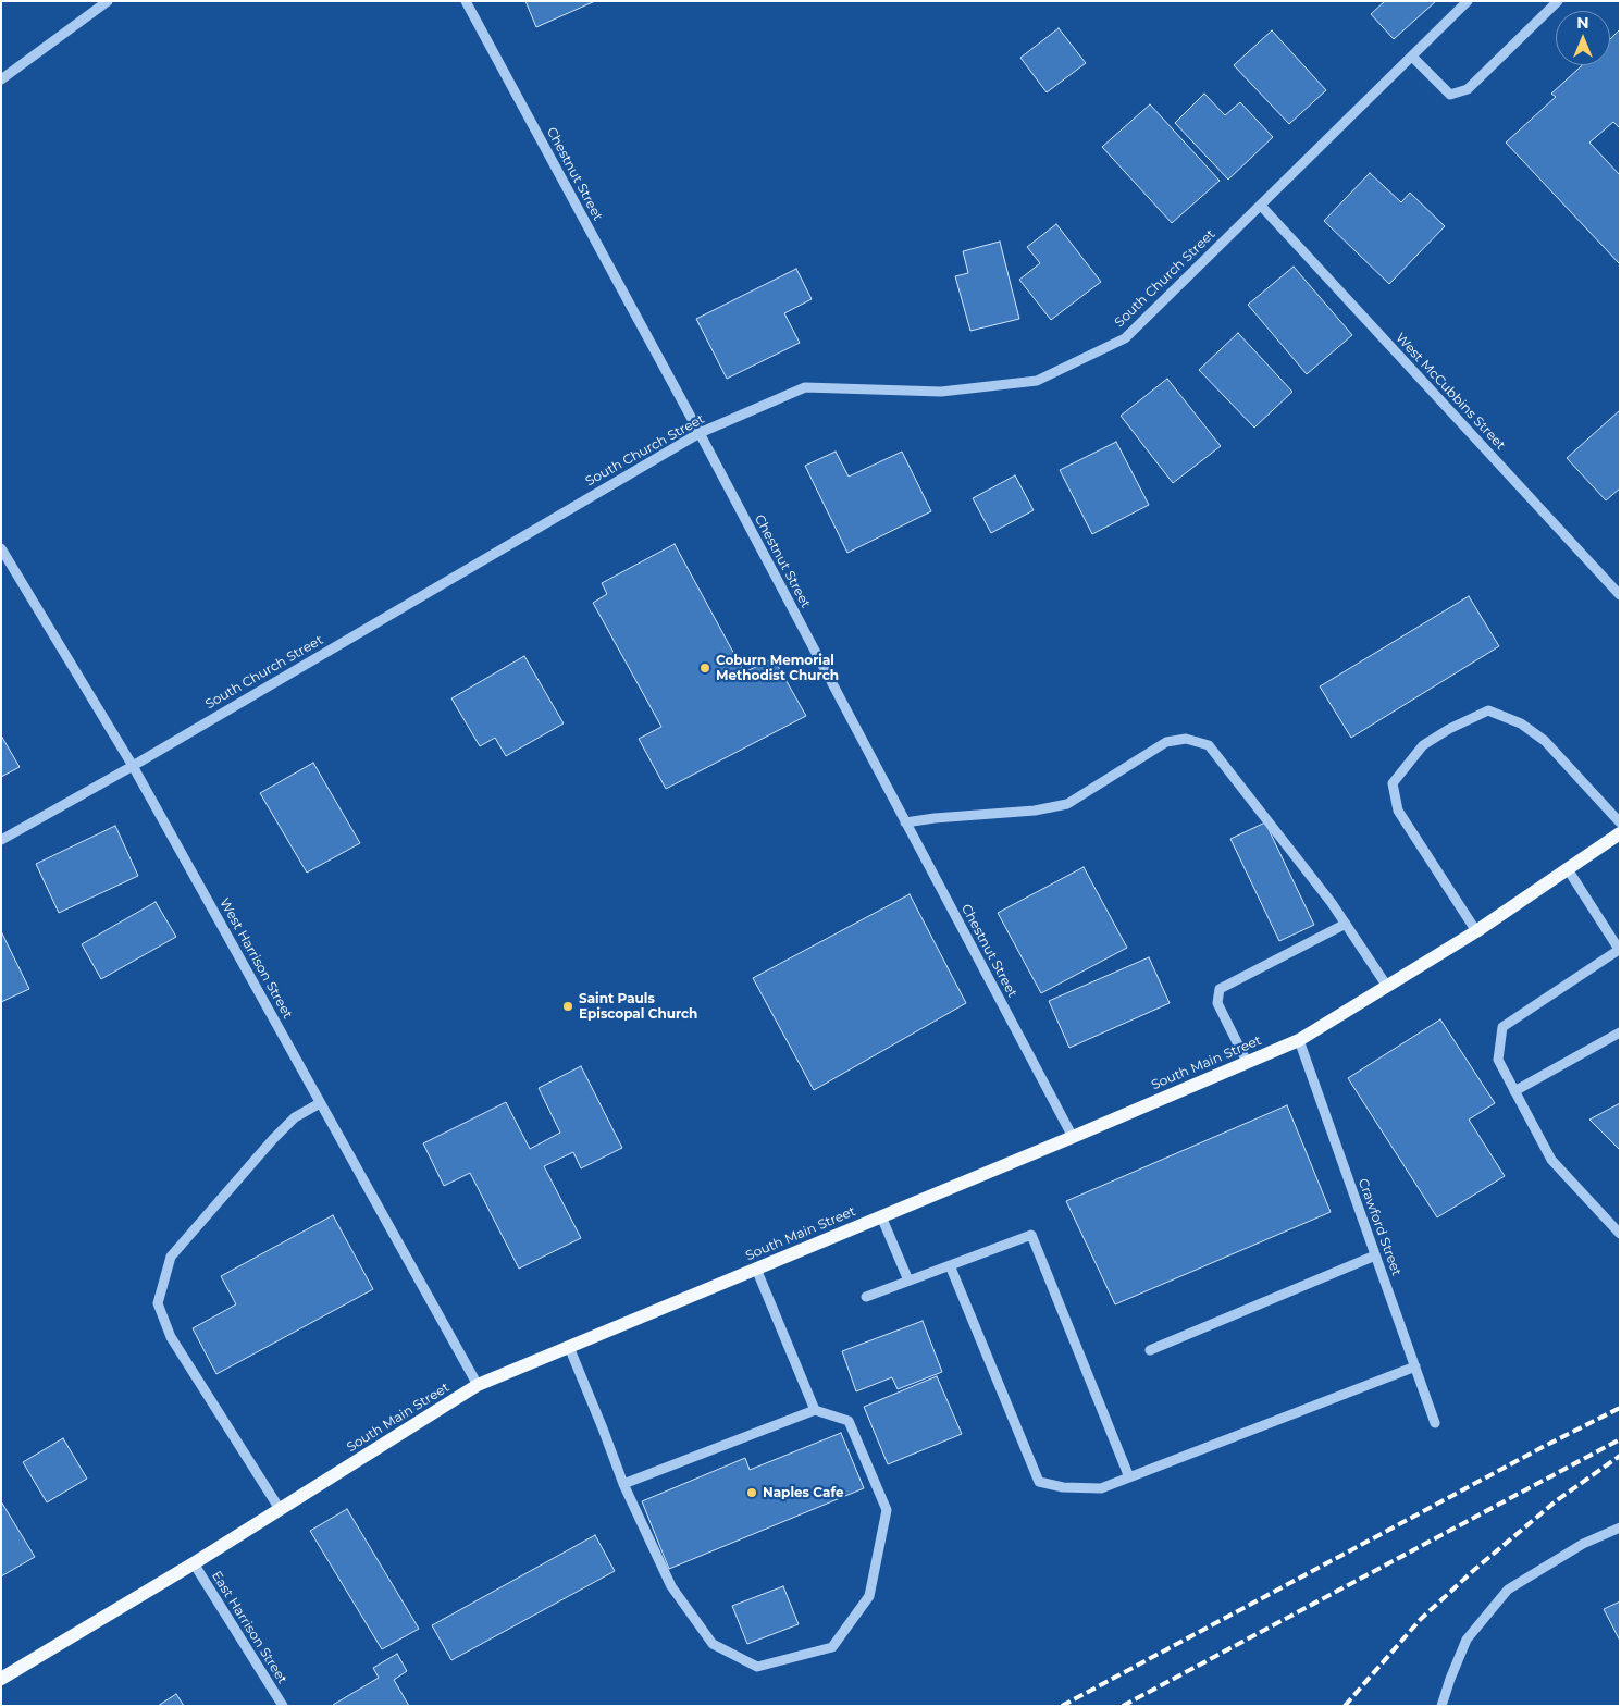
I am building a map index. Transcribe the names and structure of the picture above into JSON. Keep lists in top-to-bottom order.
{
  "streets": {
    "main road": ["South Main Street"],
    "street": [
      "Chestnut Street",
      "South Church Street",
      "West McCubbins Street",
      "West Harrison Street",
      "Crawford Street",
      "East Harrison Street"
    ]
  },
  "crossings": [
    ["Chestnut Street", "South Church Street"],
    ["Chestnut Street", "South Main Street"],
    ["South Church Street", "West McCubbins Street"],
    ["South Church Street", "West Harrison Street"],
    ["West Harrison Street", "South Main Street"],
    ["South Main Street", "Crawford Street"],
    ["South Main Street", "East Harrison Street"]
  ],
  "places": ["Coburn Memorial Methodist Church", "Saint Pauls Episcopal Church", "Naples Cafe"],
  "north": "top"
}
